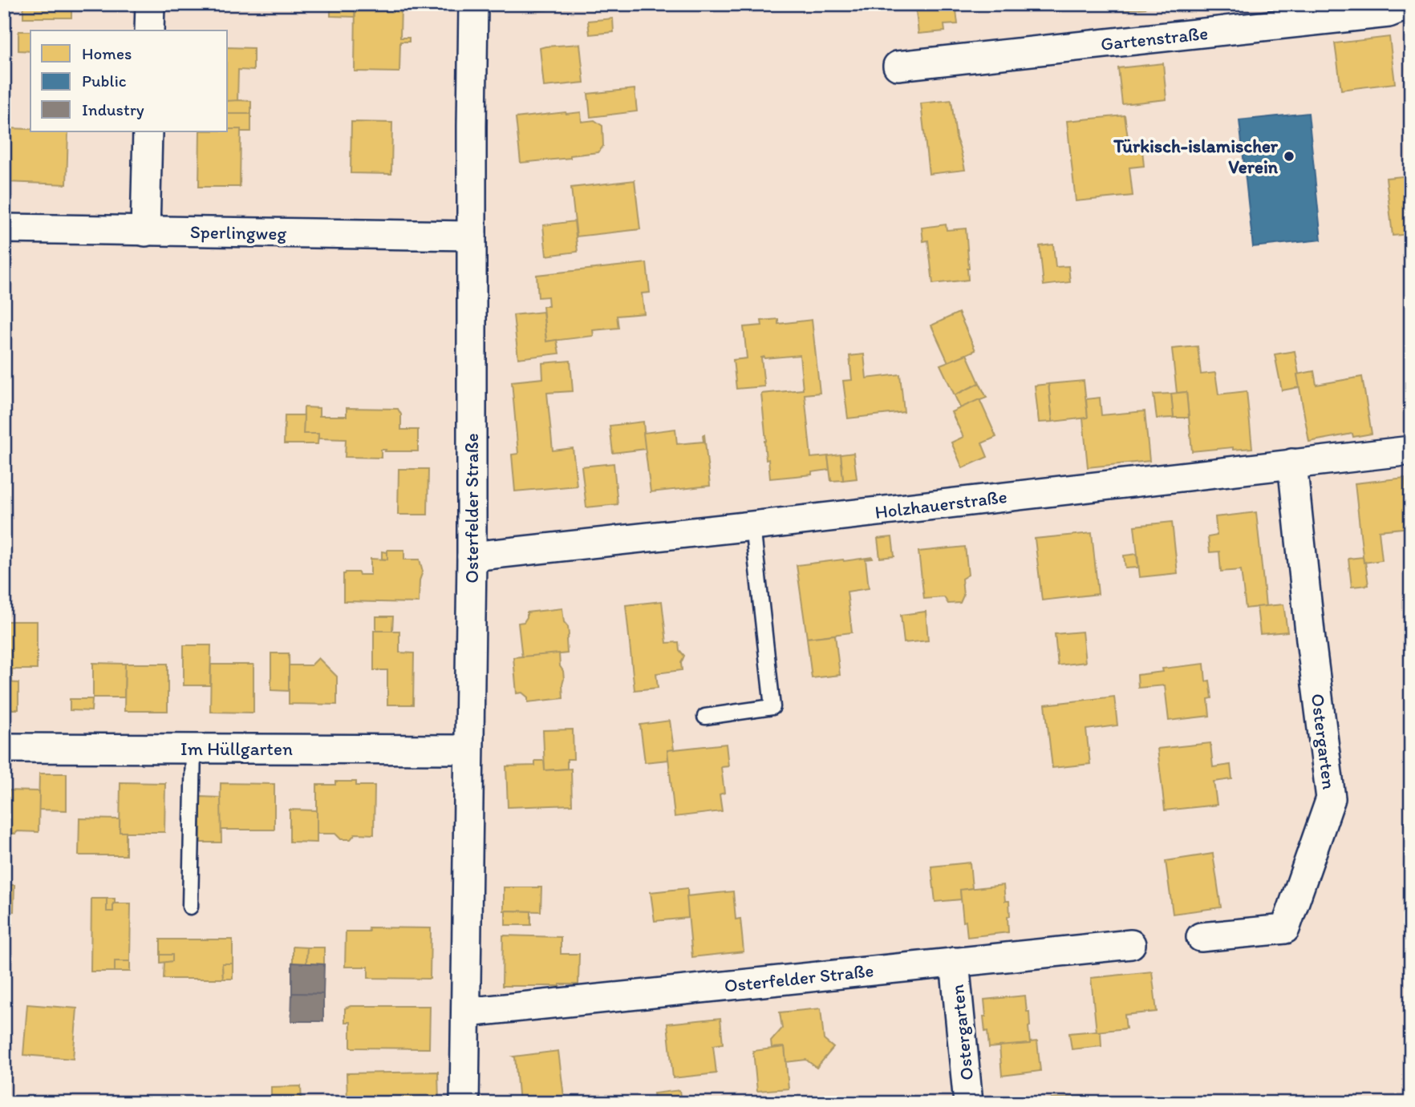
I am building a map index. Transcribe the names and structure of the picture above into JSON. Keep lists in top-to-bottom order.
{
  "streets": {
    "street": [
      "Gartenstraße",
      "Sperlingweg",
      "Holzhauerstraße",
      "Osterfelder Straße",
      "Ostergarten",
      "Im Hüllgarten"
    ]
  },
  "crossings": [
    ["Sperlingweg", "Osterfelder Straße"],
    ["Holzhauerstraße", "Osterfelder Straße"],
    ["Holzhauerstraße", "Ostergarten"],
    ["Osterfelder Straße", "Ostergarten"],
    ["Osterfelder Straße", "Im Hüllgarten"]
  ],
  "places": ["Türkisch-islamischer Verein"],
  "legend": ["Homes", "Public", "Industry"]
}
